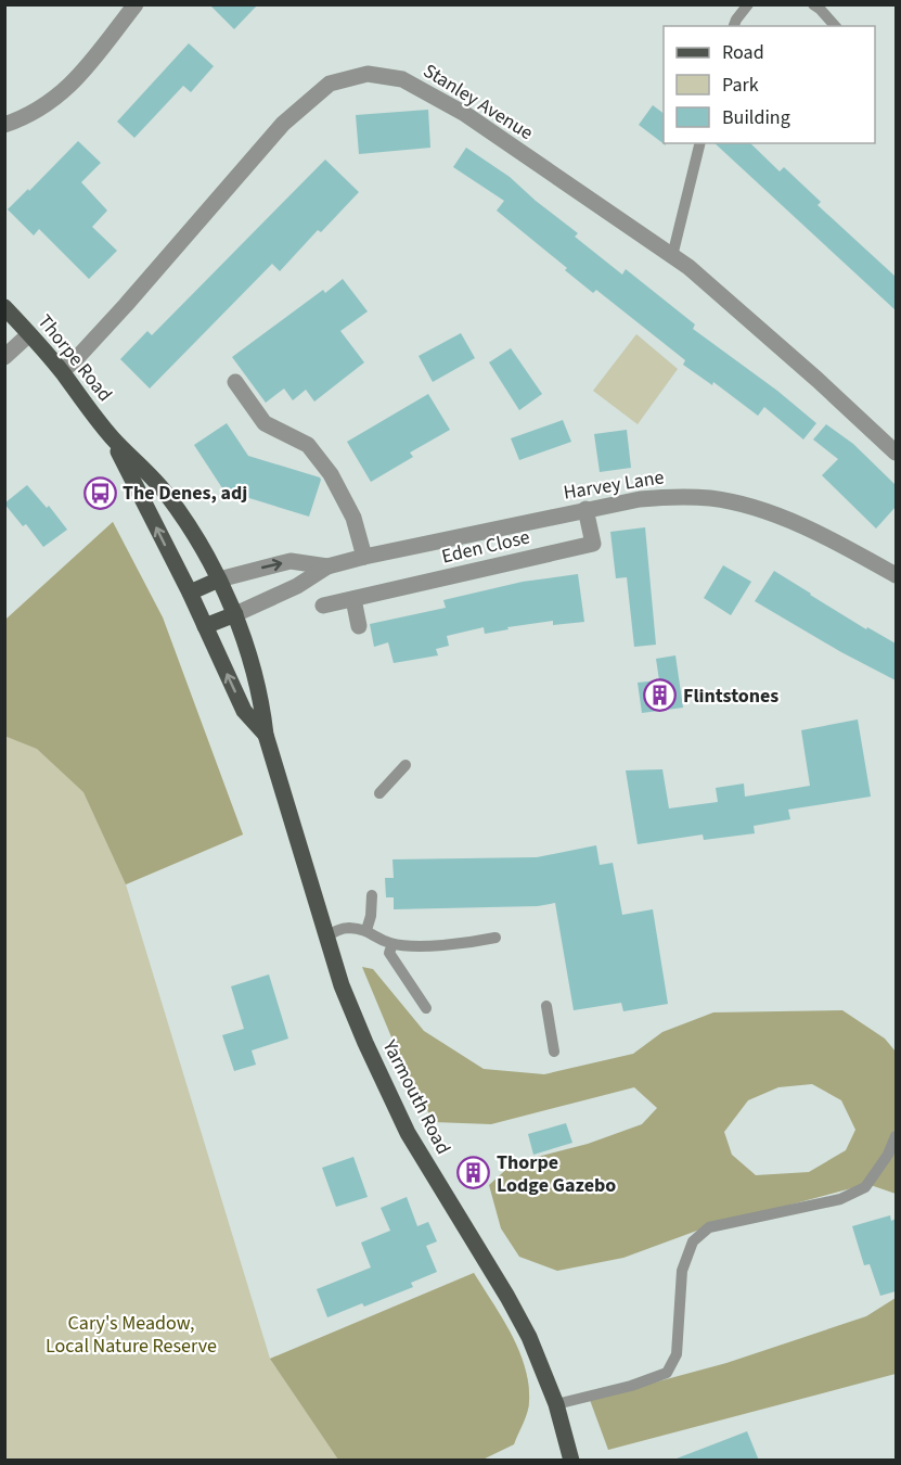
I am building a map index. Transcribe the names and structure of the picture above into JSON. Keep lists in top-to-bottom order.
{
  "streets": {
    "main road": ["Thorpe Road", "Yarmouth Road"],
    "street": ["Stanley Avenue", "Harvey Lane", "Eden Close"]
  },
  "crossings": [
    ["Stanley Avenue", "Thorpe Road"],
    ["Thorpe Road", "Harvey Lane"],
    ["Thorpe Road", "Yarmouth Road"],
    ["Harvey Lane", "Eden Close"],
    ["Harvey Lane", "Yarmouth Road"]
  ],
  "parks": ["Cary's Meadow, Local Nature Reserve"],
  "places": {
    "bus stop": ["The Denes, adj"],
    "building": ["Flintstones", "Thorpe Lodge Gazebo"]
  },
  "legend": ["Road", "Park", "Building"]
}
